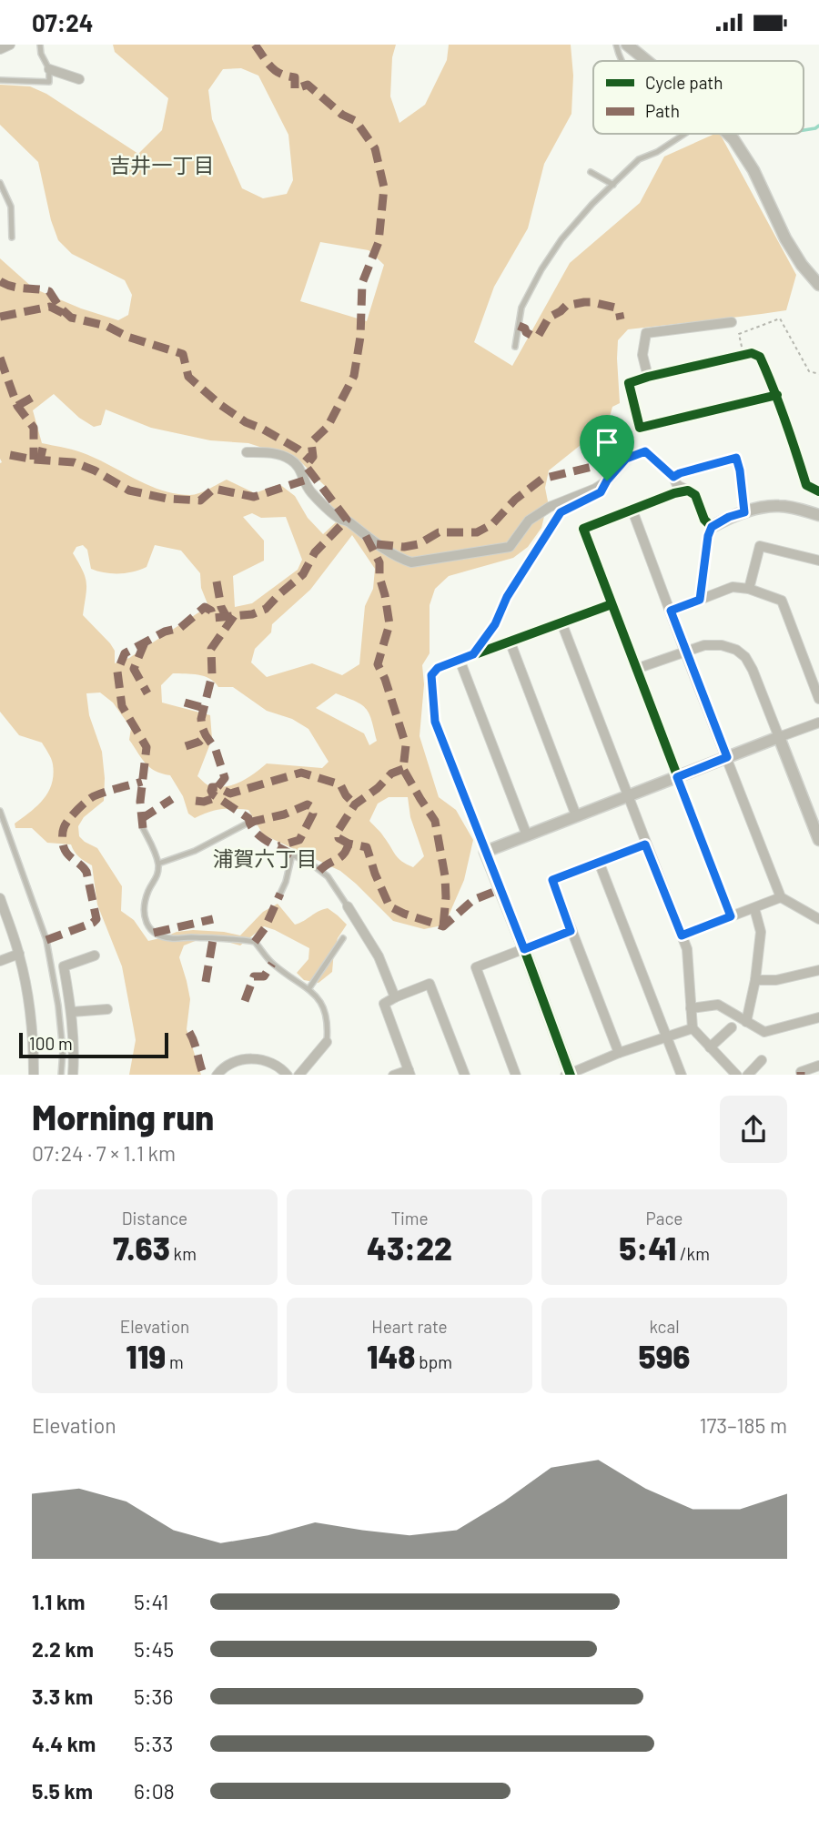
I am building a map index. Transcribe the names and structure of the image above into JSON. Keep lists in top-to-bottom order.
{
  "districts": ["吉井一丁目", "浦賀六丁目"],
  "legend": ["Cycle path", "Path"],
  "scale_bar": "100 m",
  "page": {
    "status": "07:24",
    "scale": "100 m",
    "heading": ["Morning run", "07:24 · 7 × 1.1 km"],
    "stats": [
      ["Distance", "7.63 km"],
      ["Time", "43:22"],
      ["Pace", "5:41 /km"],
      ["Elevation", "119 m"],
      ["Heart rate", "148 bpm"],
      ["kcal", "596"]
    ],
    "chart": ["Elevation", "173–185 m"],
    "list": [
      {
        "name": "1.1 km",
        "note": "5:41"
      },
      {
        "name": "2.2 km",
        "note": "5:45"
      },
      {
        "name": "3.3 km",
        "note": "5:36"
      },
      {
        "name": "4.4 km",
        "note": "5:33"
      },
      {
        "name": "5.5 km",
        "note": "6:08"
      }
    ]
  }
}
